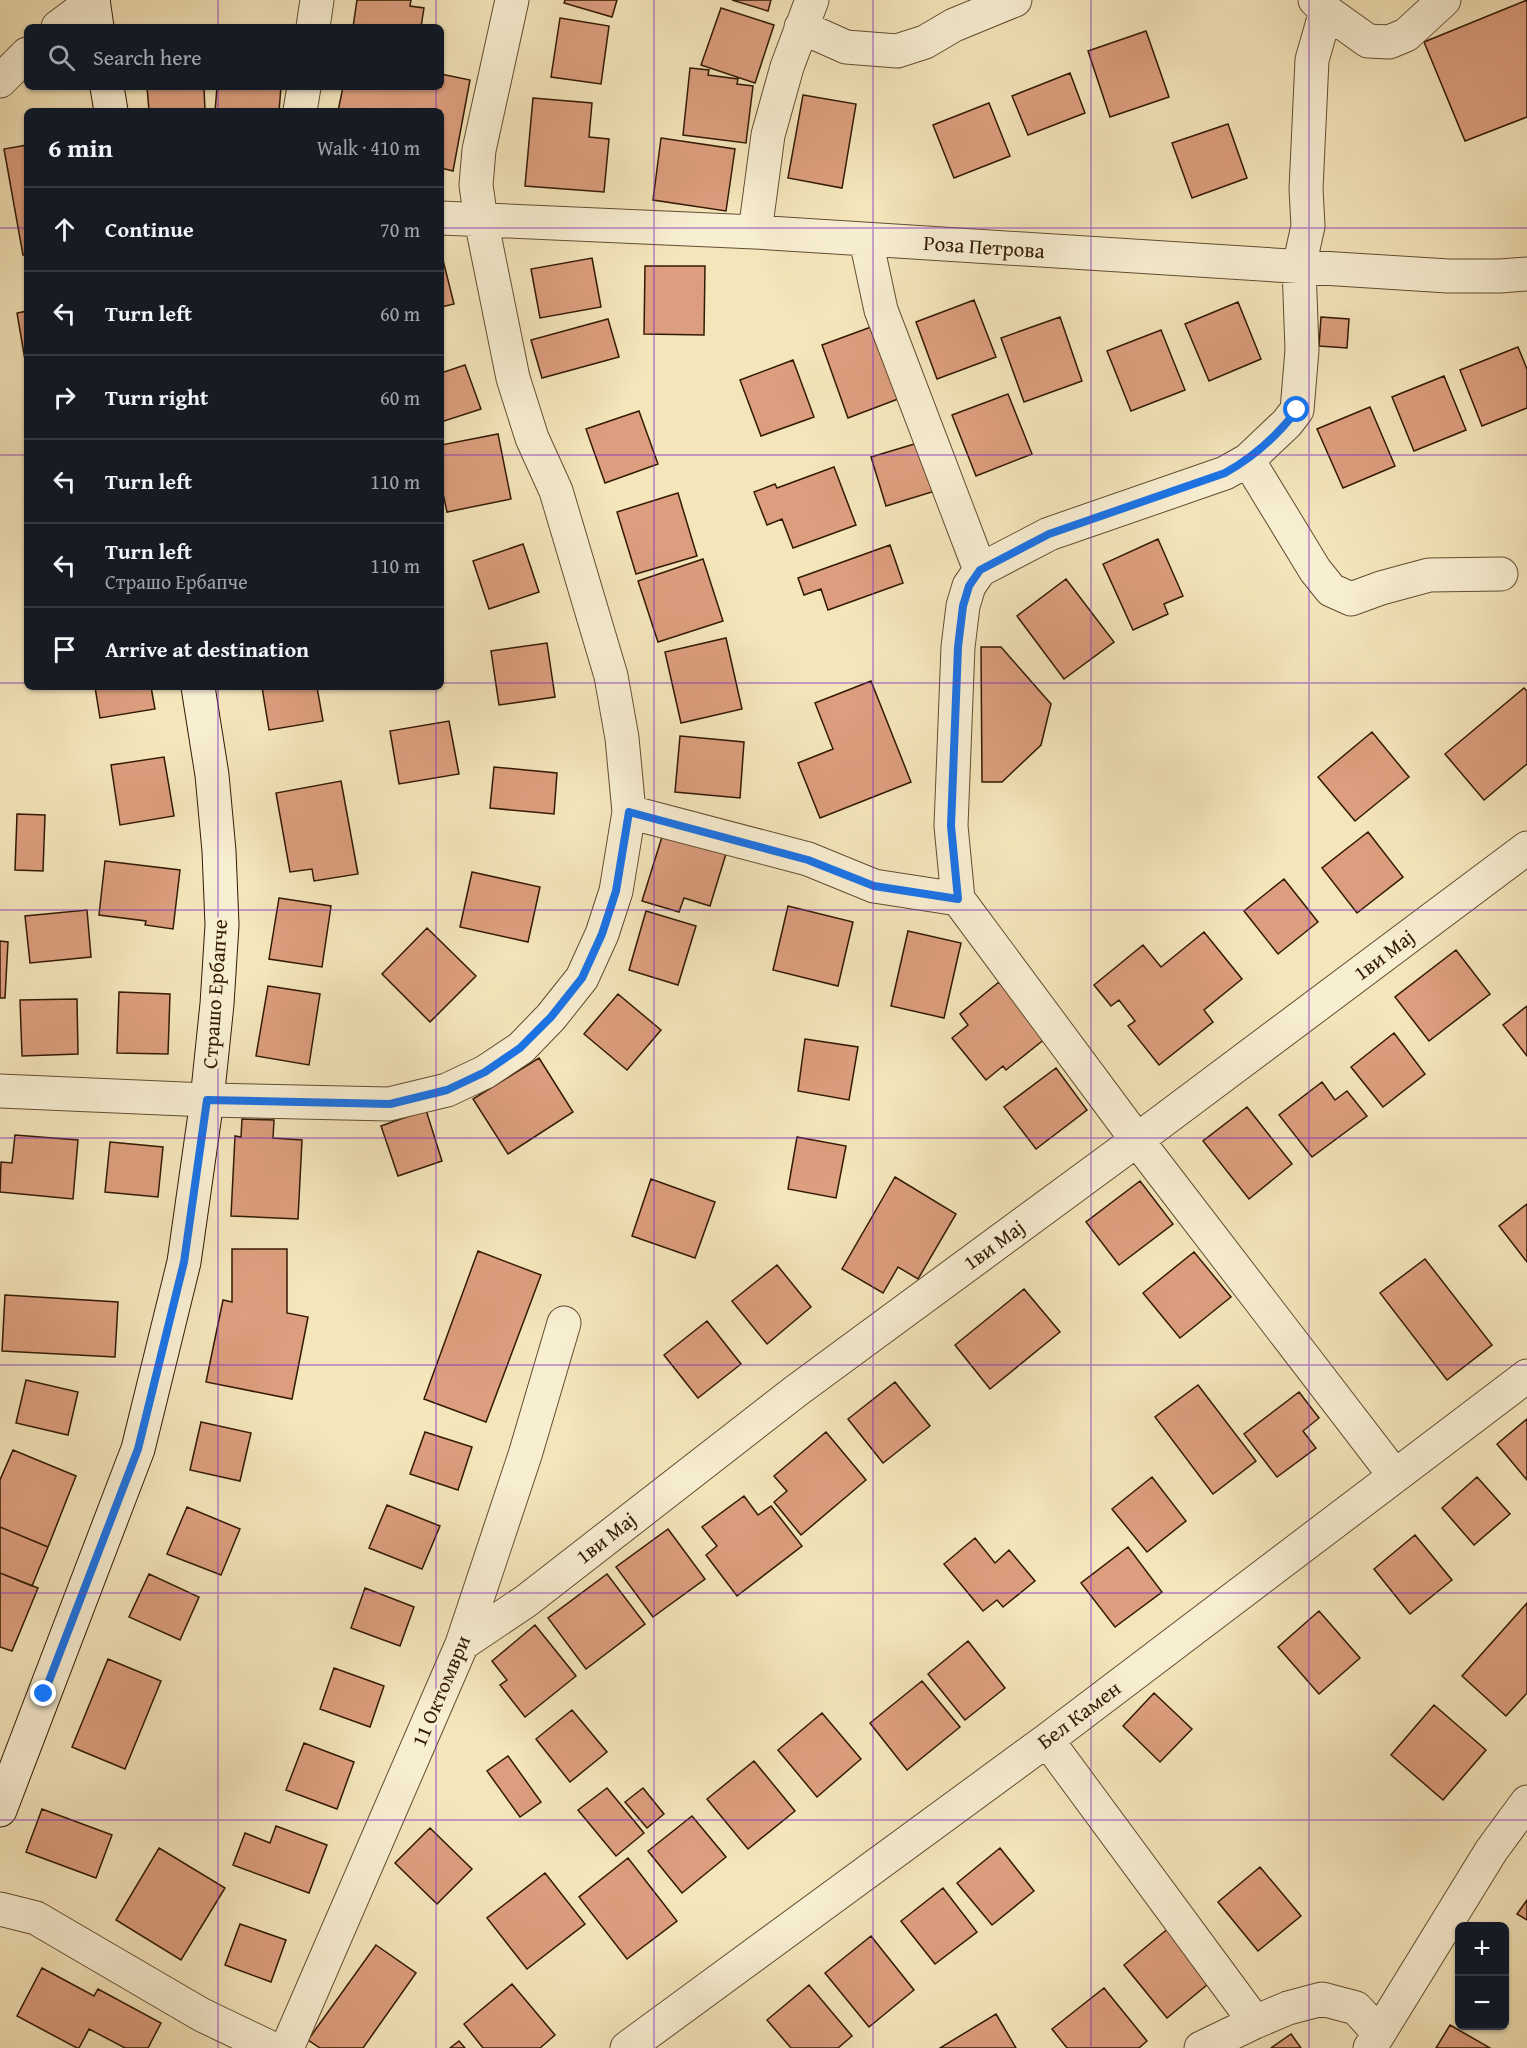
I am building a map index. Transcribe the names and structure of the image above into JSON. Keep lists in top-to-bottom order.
{
  "streets": {
    "street": [
      "Роза Петрова",
      "1ви Мај",
      "Страшо Ербапче",
      "11 Октомври",
      "Бел Камен"
    ]
  },
  "crossings": [
    ["1ви Мај", "11 Октомври"]
  ],
  "page": {
    "search": "Search here",
    "heading": ["6 min", "Walk · 410 m"],
    "list": [
      ["Continue", "70 m"],
      ["Turn left", "60 m"],
      ["Turn right", "60 m"],
      ["Turn left", "110 m"],
      ["Turn left", "Страшо Ербапче", "110 m"],
      "Arrive at destination"
    ],
    "map_buttons": ["+", "−"]
  }
}
